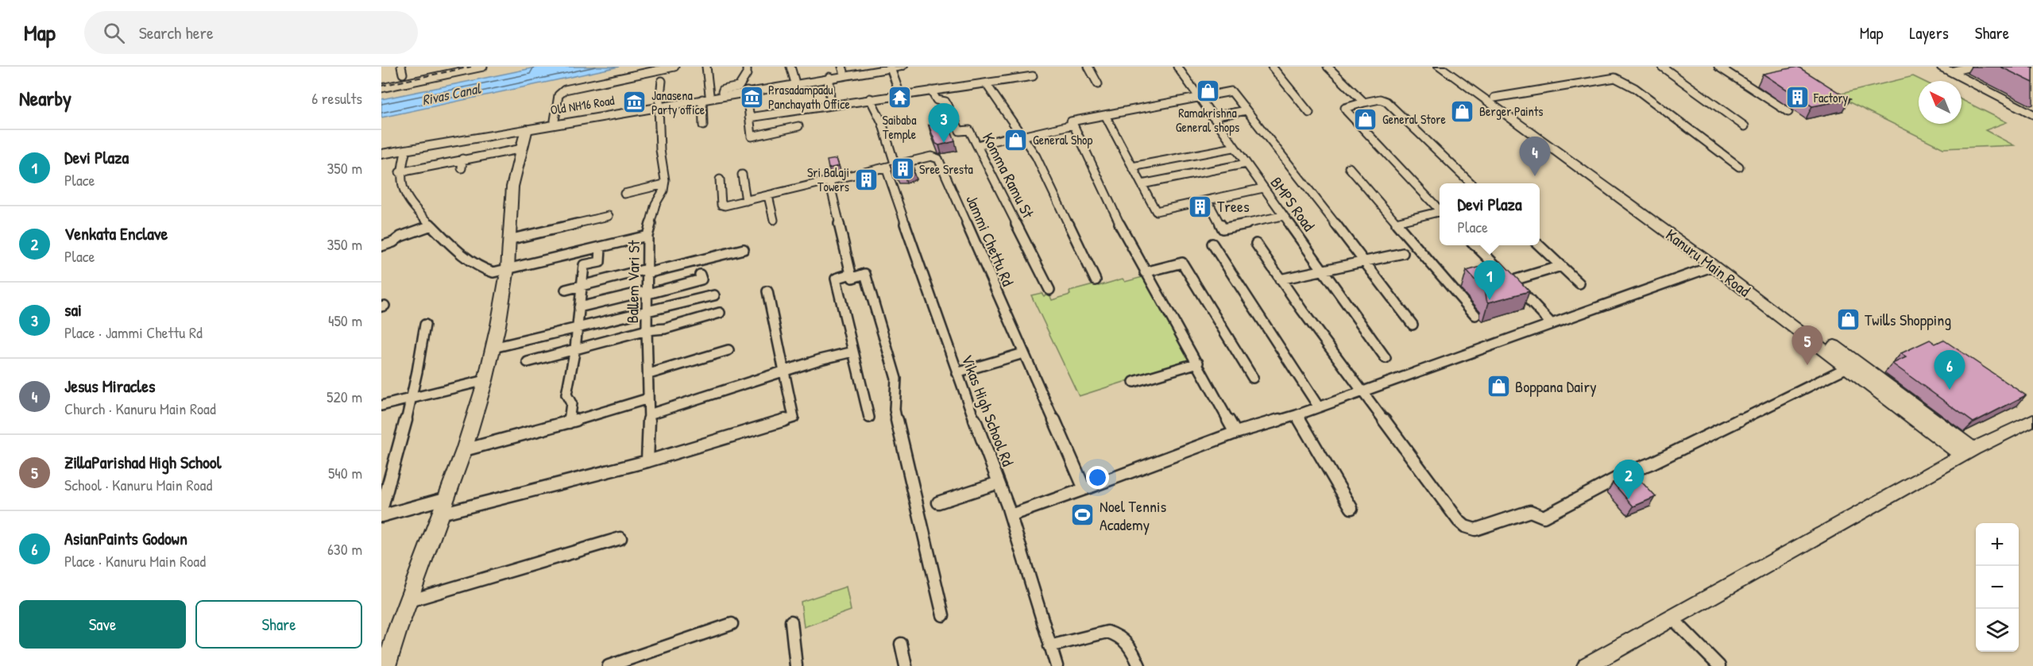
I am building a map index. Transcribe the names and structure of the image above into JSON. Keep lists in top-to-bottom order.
{
  "streets": {
    "main road": ["Old NH16 Road", "Kanuru Main Road"],
    "street": [
      "Komma Ramu St",
      "BMPS Road",
      "Jammi Chettu Rd",
      "Ballem Vari St",
      "Vikas High School Rd"
    ]
  },
  "crossings": [
    ["Old NH16 Road", "Ballem Vari St"],
    ["Jammi Chettu Rd", "Vikas High School Rd"]
  ],
  "water": ["Rivas Canal"],
  "places": {
    "shop": [
      "Ramakrishna General shops",
      "Berger Paints",
      "General Store",
      "General Shop",
      "Twills Shopping",
      "Boppana Dairy"
    ],
    "museum": ["Prasadampadu Panchayath Office", "Janasena Party office"],
    "temple": ["Saibaba Temple"],
    "building": [
      "Factory",
      "Sree Sresta",
      "Sri Balaji Towers",
      "Trees"
    ],
    "sports": ["Noel Tennis Academy"]
  },
  "north": "top left",
  "page": {
    "header": "Map",
    "search": "Search here",
    "nav": ["Map", "Layers", "Share"],
    "heading": ["Nearby", "6 results"],
    "pins": [
      "3",
      "4",
      "1",
      "5",
      "6",
      "2"
    ],
    "list": [
      {
        "mark": "1",
        "name": "Devi Plaza",
        "note": "Place",
        "value": "350 m"
      },
      {
        "mark": "2",
        "name": "Venkata Enclave",
        "note": "Place",
        "value": "350 m"
      },
      {
        "mark": "3",
        "name": "sai",
        "note": "Place · Jammi Chettu Rd",
        "value": "450 m"
      },
      {
        "mark": "4",
        "name": "Jesus Miracles",
        "note": "Church · Kanuru Main Road",
        "value": "520 m"
      },
      {
        "mark": "5",
        "name": "ZillaParishad High School",
        "note": "School · Kanuru Main Road",
        "value": "540 m"
      },
      {
        "mark": "6",
        "name": "AsianPaints Godown",
        "note": "Place · Kanuru Main Road",
        "value": "630 m"
      }
    ],
    "popup": ["Devi Plaza", "Place"],
    "map_buttons": ["+", "−"],
    "buttons": ["Save", "Share"]
  }
}
